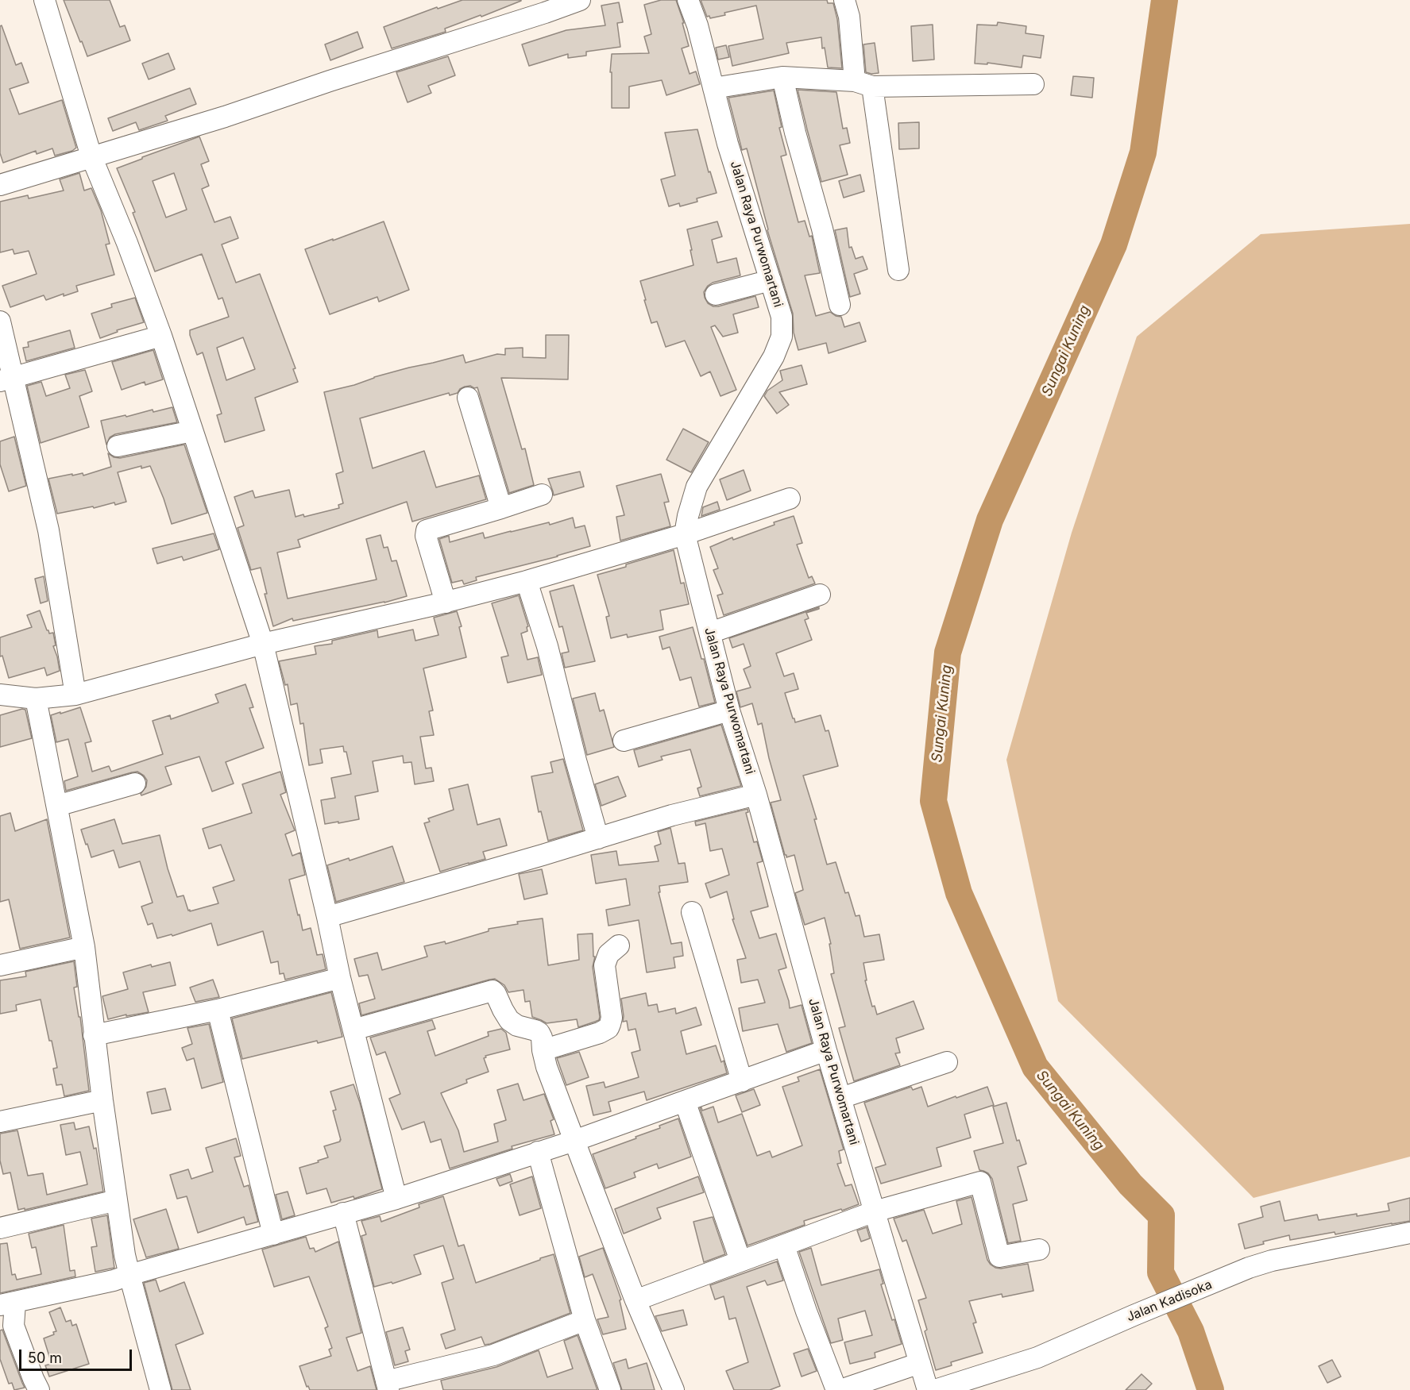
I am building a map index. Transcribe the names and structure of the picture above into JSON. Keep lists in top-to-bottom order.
{
  "streets": {
    "street": ["Jalan Raya Purwomartani", "Jalan Kadisoka"]
  },
  "water": ["Sungai Kuning"],
  "scale_bar": "50 m"
}
